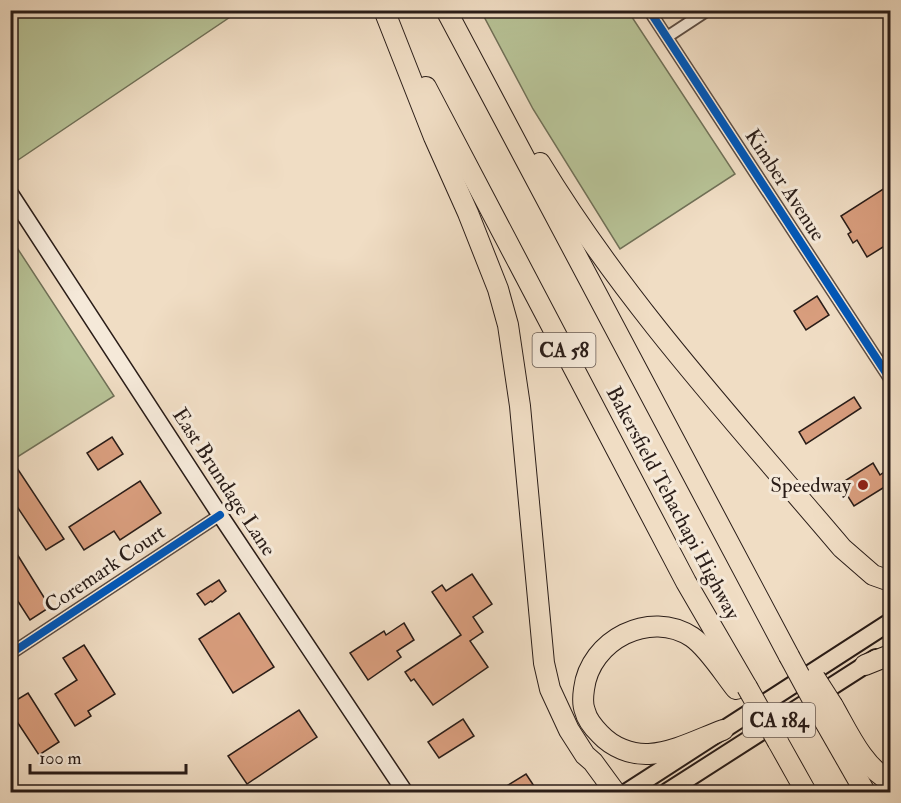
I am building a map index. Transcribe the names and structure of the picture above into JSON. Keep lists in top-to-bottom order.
{
  "streets": {
    "highway": ["CA 58", "Bakersfield Tehachapi Highway"],
    "main road": ["East Brundage Lane", "CA 184"],
    "street": ["Kimber Avenue", "Coremark Court"]
  },
  "crossings": [
    ["East Brundage Lane", "Coremark Court"]
  ],
  "places": ["Speedway"],
  "scale_bar": "100 m"
}
